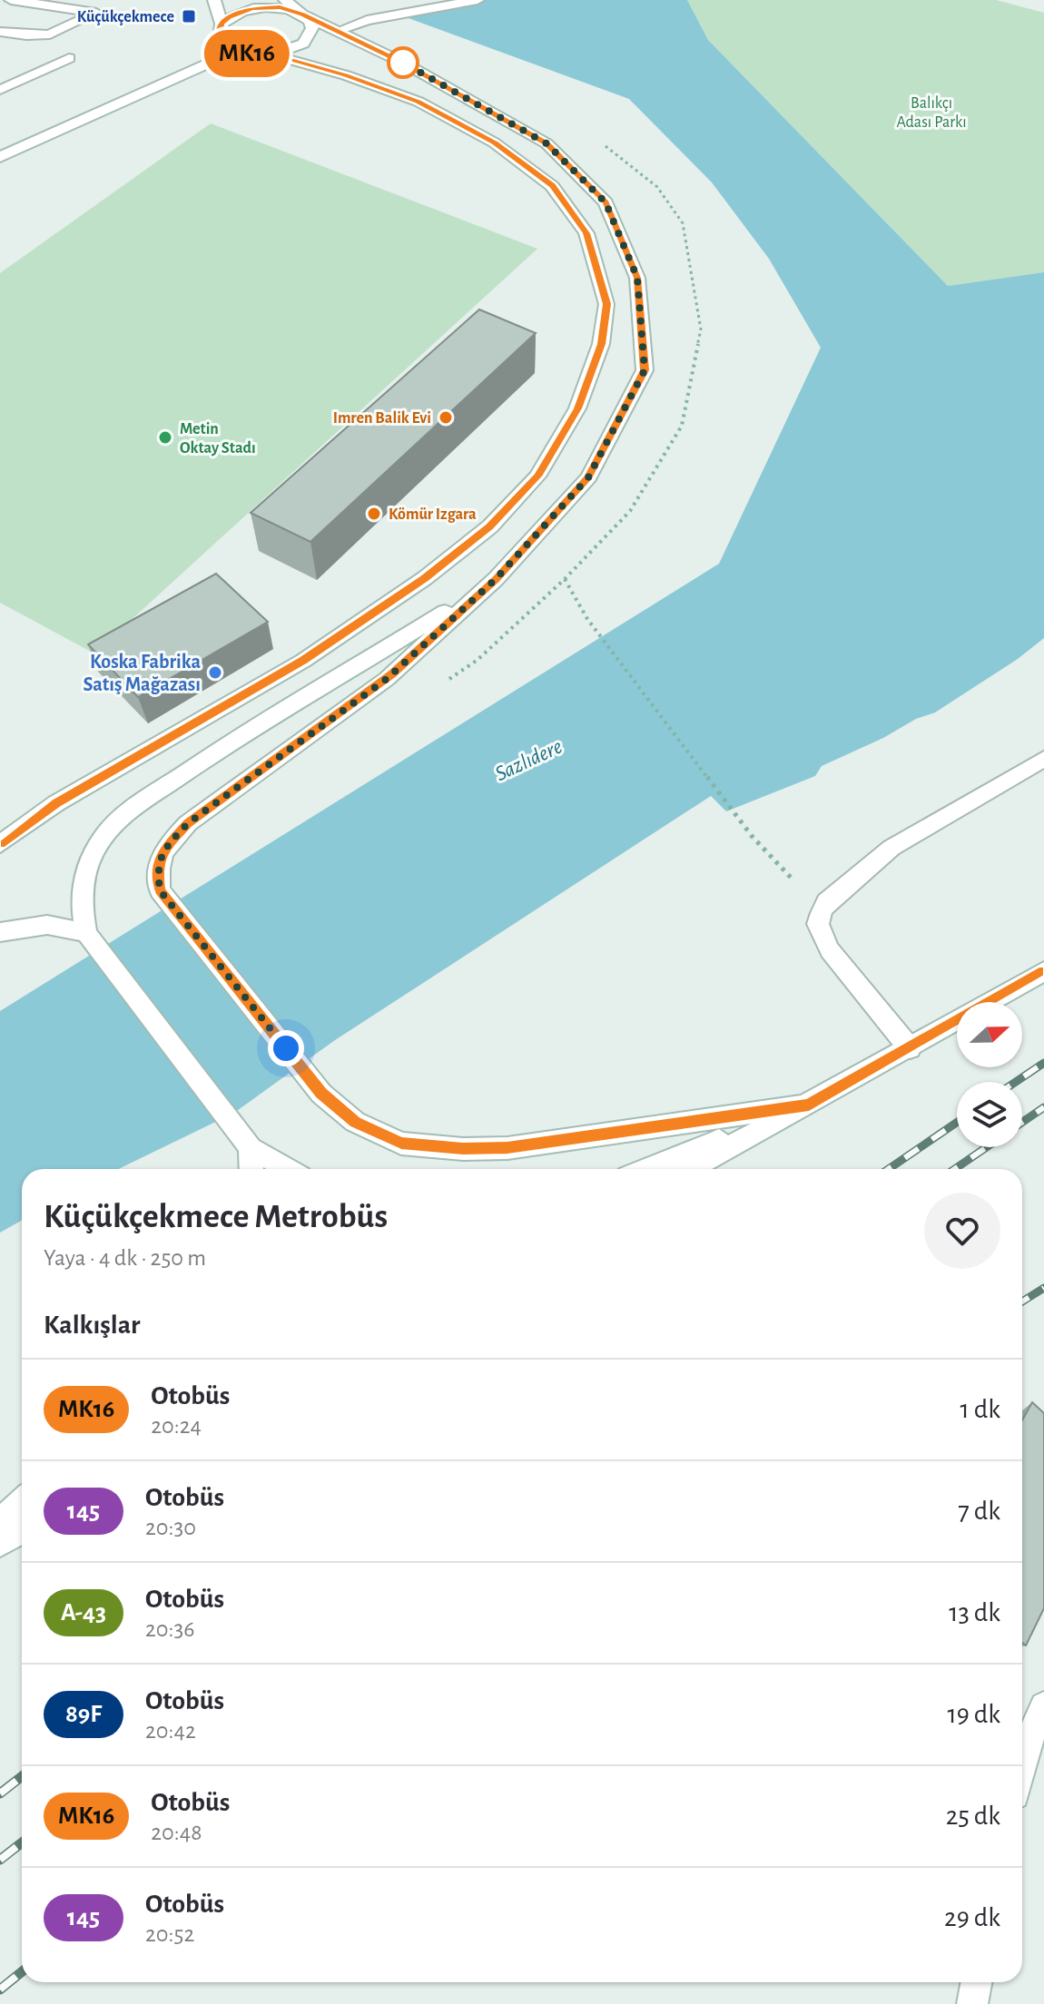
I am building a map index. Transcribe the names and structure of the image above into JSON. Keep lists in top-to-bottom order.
{
  "water": ["Sazlıdere"],
  "parks": ["Balıkçı Adası Parkı"],
  "places": {
    "transit": ["Küçükçekmece"],
    "other": [
      "Imren Balik Evi",
      "Metin Oktay Stadı",
      "Kömür Izgara",
      "Koska Fabrika Satış Mağazası"
    ]
  },
  "lines": ["bus line MK16"],
  "north": "right",
  "page": {
    "on_map": "MK16",
    "heading": [
      ["Küçükçekmece Metrobüs", "Yaya · 4 dk · 250 m"],
      "Kalkışlar"
    ],
    "list": [
      {
        "mark": "MK16",
        "name": "Otobüs",
        "note": "20:24",
        "value": "1 dk"
      },
      {
        "mark": "145",
        "name": "Otobüs",
        "note": "20:30",
        "value": "7 dk"
      },
      {
        "mark": "A-43",
        "name": "Otobüs",
        "note": "20:36",
        "value": "13 dk"
      },
      {
        "mark": "89F",
        "name": "Otobüs",
        "note": "20:42",
        "value": "19 dk"
      },
      {
        "mark": "MK16",
        "name": "Otobüs",
        "note": "20:48",
        "value": "25 dk"
      },
      {
        "mark": "145",
        "name": "Otobüs",
        "note": "20:52",
        "value": "29 dk"
      }
    ]
  }
}
